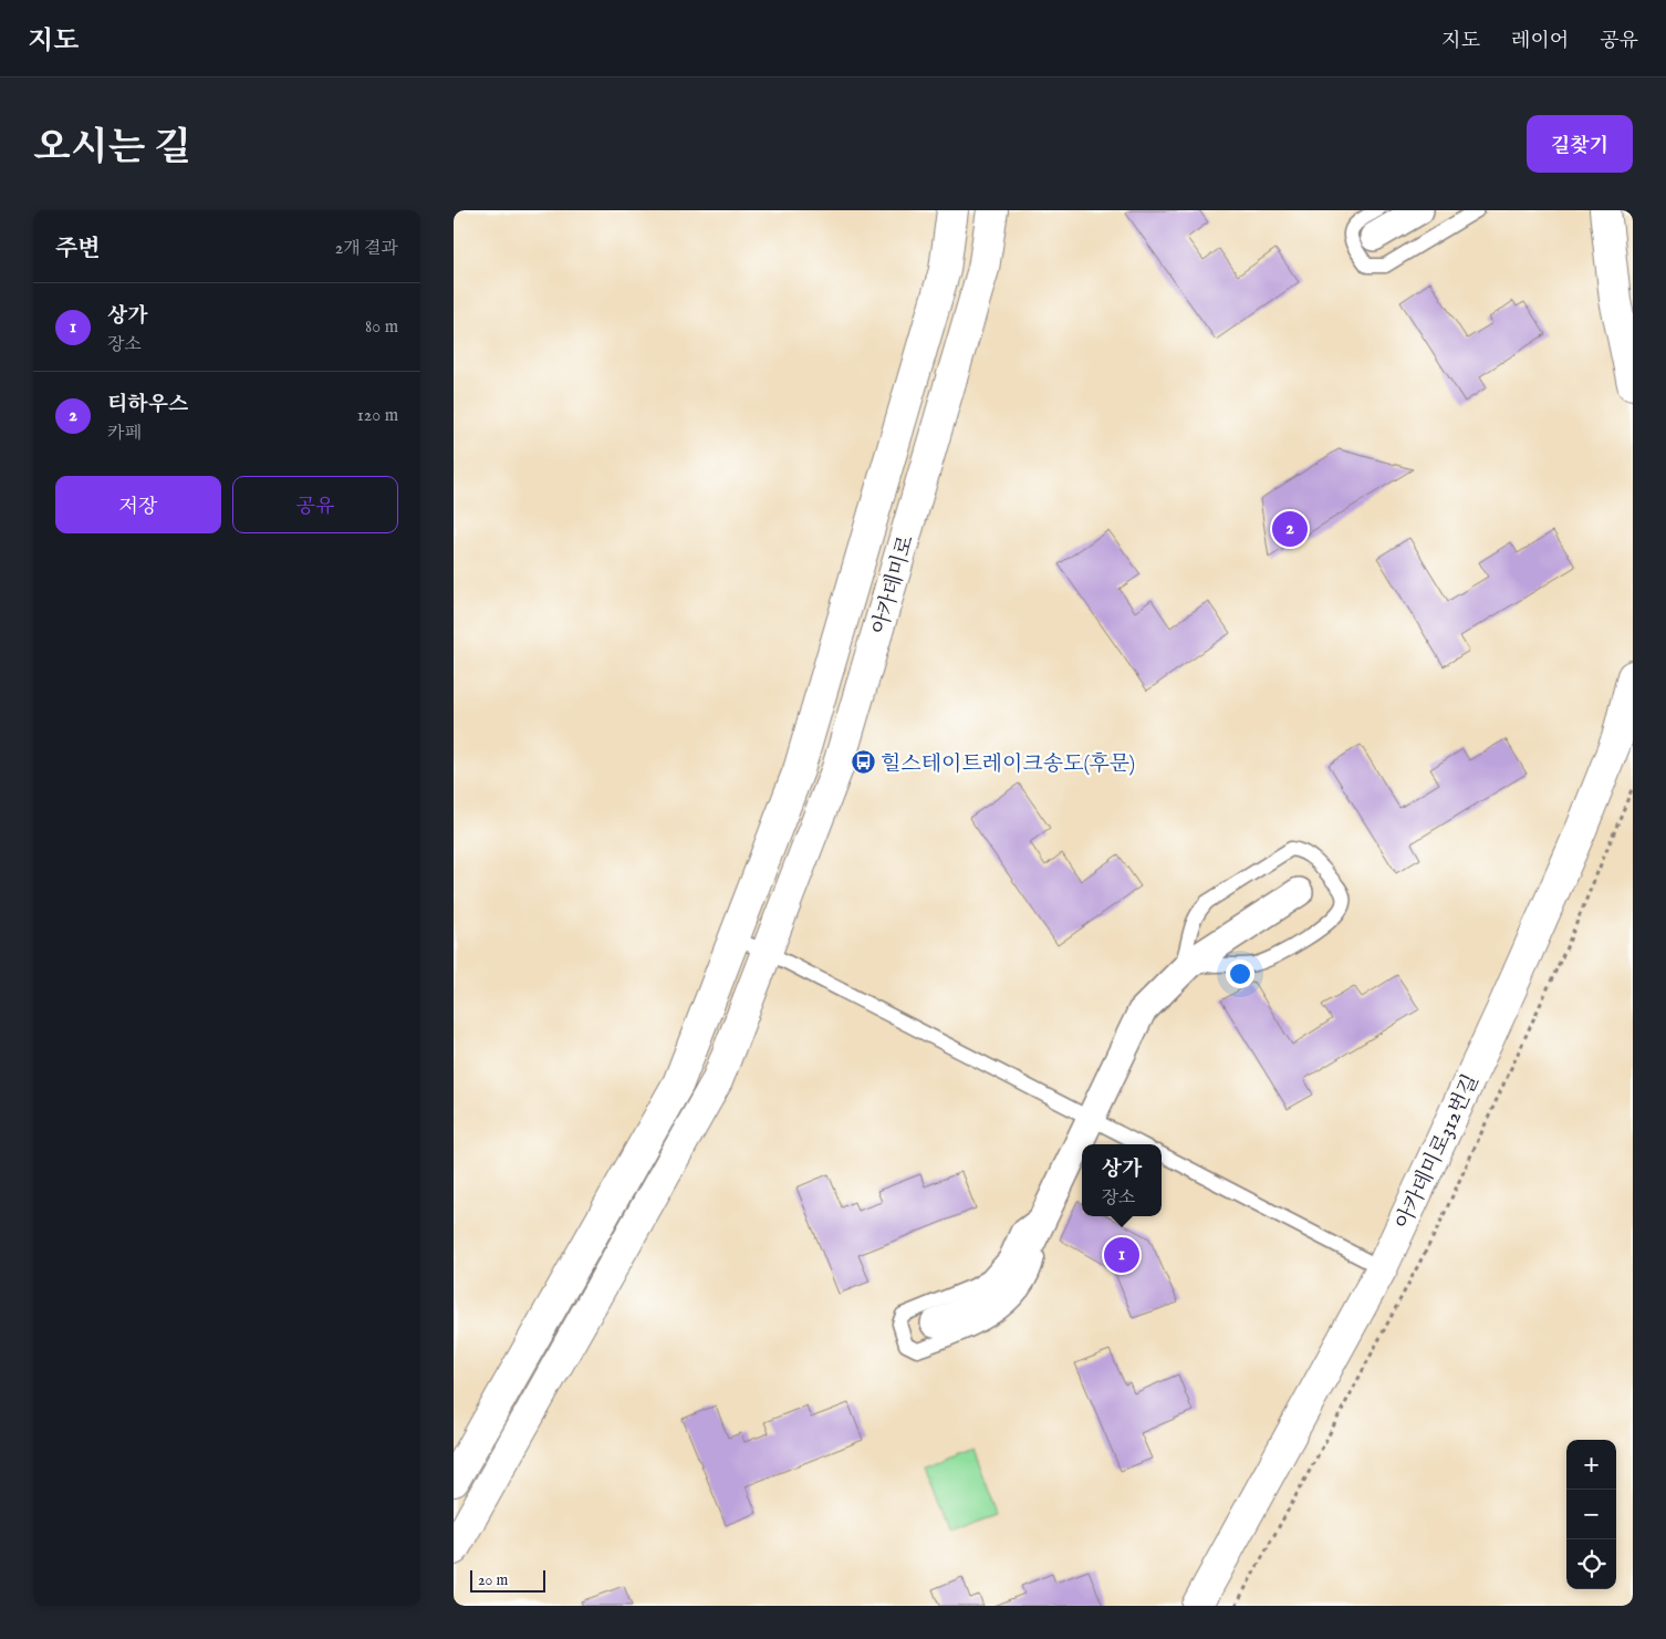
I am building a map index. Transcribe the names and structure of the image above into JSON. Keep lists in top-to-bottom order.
{
  "streets": {
    "main road": ["아카데미로", "아카데미로312번길"]
  },
  "places": {
    "bus stop": ["힐스테이트레이크송도(후문)"]
  },
  "scale_bar": "20 m",
  "page": {
    "header": "지도",
    "nav": ["지도", "레이어", "공유"],
    "title": "오시는 길",
    "buttons": [
      "길찾기",
      ["저장", "공유"]
    ],
    "heading": ["주변", "2개 결과"],
    "list": [
      {
        "mark": "1",
        "name": "상가",
        "note": "장소",
        "value": "80 m"
      },
      {
        "mark": "2",
        "name": "티하우스",
        "note": "카페",
        "value": "120 m"
      }
    ],
    "pins": ["2", "1"],
    "popup": ["상가", "장소"],
    "map_buttons": ["+", "−"],
    "scale": "20 m"
  }
}
